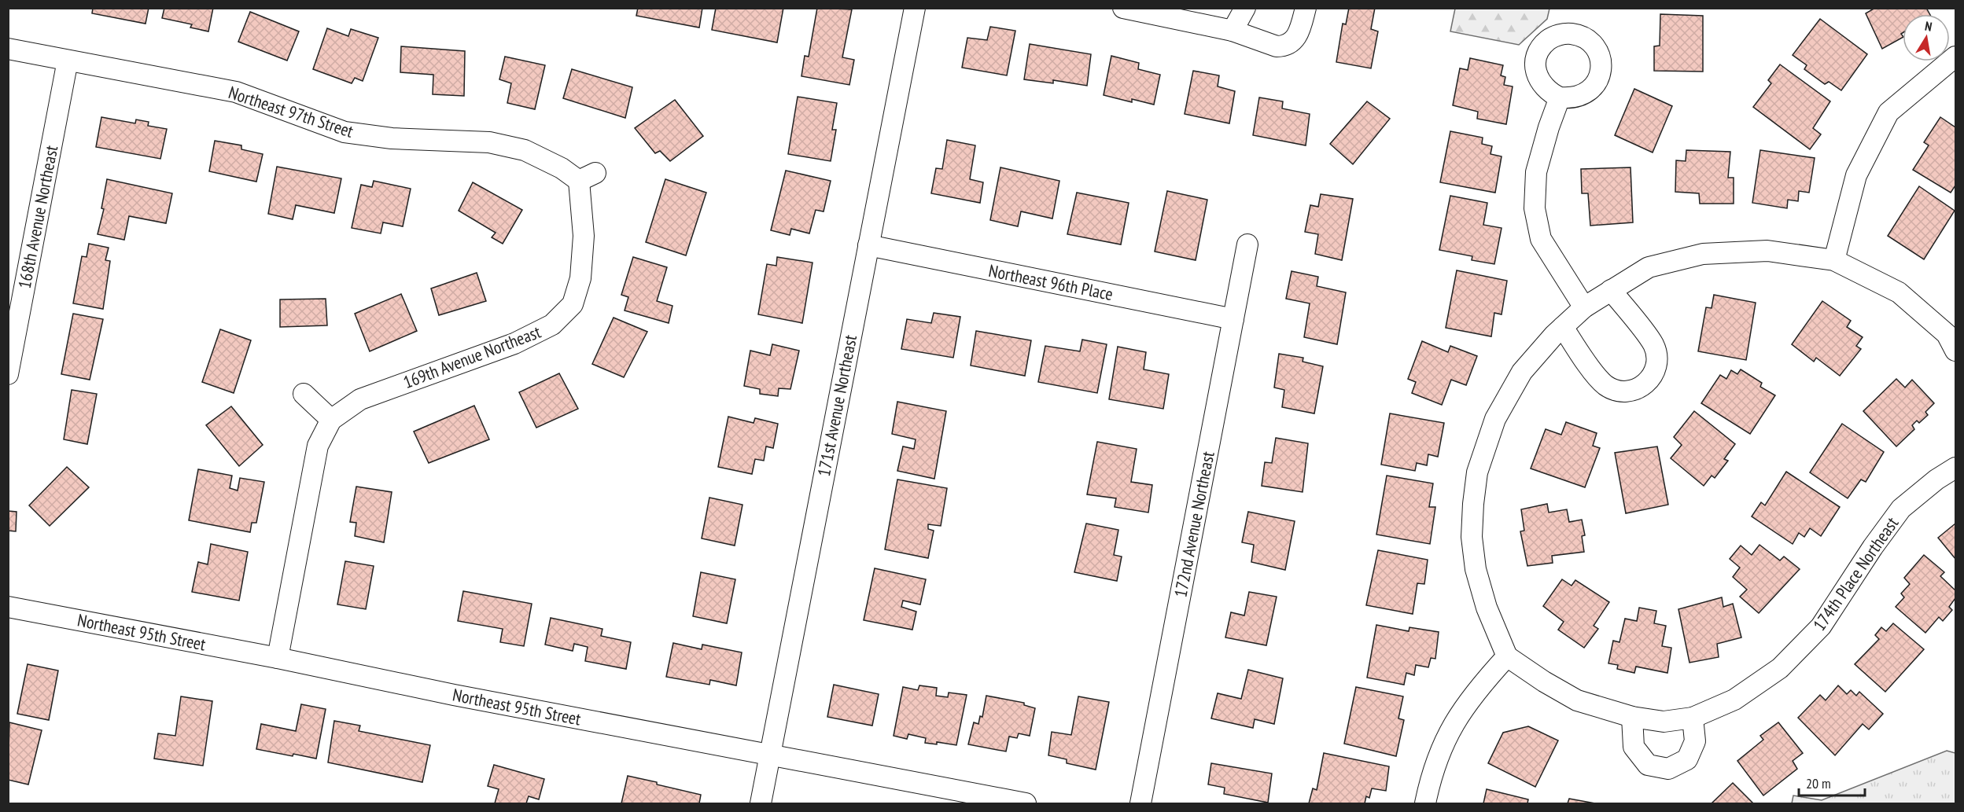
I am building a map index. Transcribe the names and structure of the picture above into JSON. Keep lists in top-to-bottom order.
{
  "streets": {
    "street": [
      "Northeast 97th Street",
      "168th Avenue Northeast",
      "Northeast 96th Place",
      "169th Avenue Northeast",
      "171st Avenue Northeast",
      "172nd Avenue Northeast",
      "174th Place Northeast",
      "Northeast 95th Street"
    ]
  },
  "crossings": [
    ["Northeast 97th Street", "168th Avenue Northeast"],
    ["Northeast 97th Street", "169th Avenue Northeast"],
    ["Northeast 96th Place", "171st Avenue Northeast"],
    ["Northeast 96th Place", "172nd Avenue Northeast"],
    ["169th Avenue Northeast", "Northeast 95th Street"],
    ["171st Avenue Northeast", "Northeast 95th Street"]
  ],
  "scale_bar": "20 m",
  "north": "top"
}
